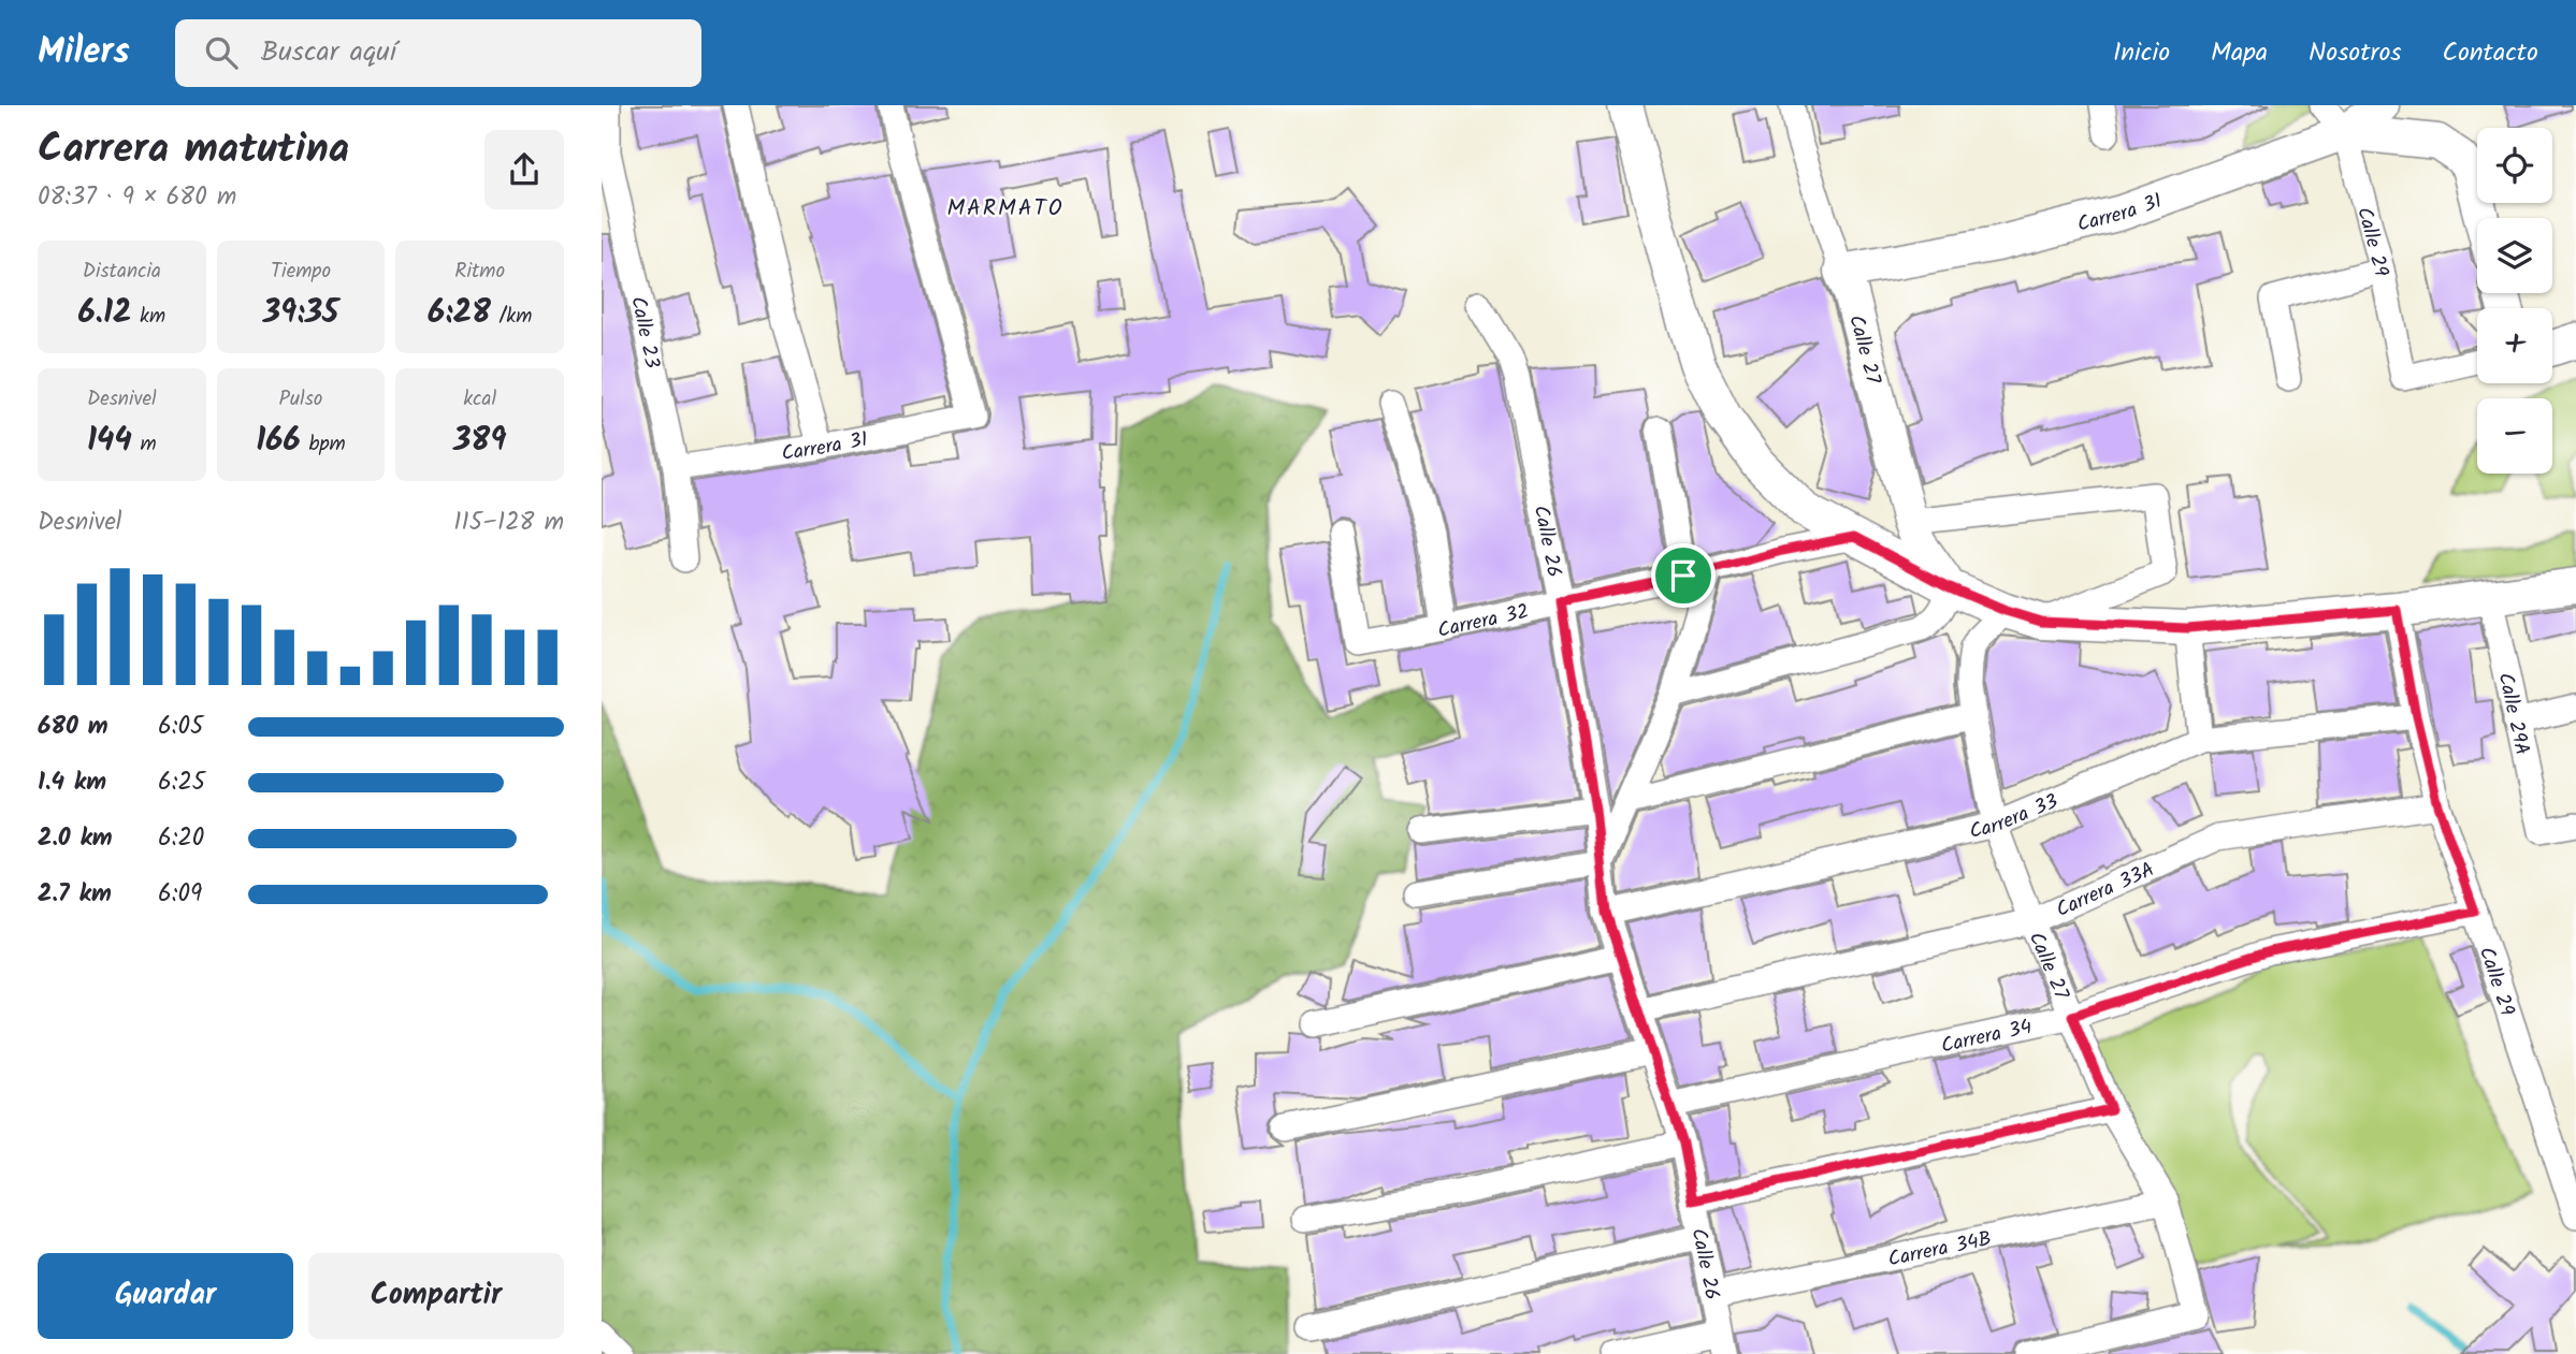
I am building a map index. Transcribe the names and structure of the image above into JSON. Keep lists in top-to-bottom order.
{
  "streets": {
    "main road": ["Carrera 31", "Calle 27"],
    "street": [
      "Calle 29",
      "Calle 23",
      "Calle 26",
      "Carrera 32",
      "Calle 29A",
      "Carrera 33",
      "Carrera 33A",
      "Carrera 34",
      "Carrera 34B"
    ]
  },
  "crossings": [
    ["Carrera 31", "Calle 29"],
    ["Carrera 31", "Calle 23"],
    ["Carrera 31", "Calle 27"],
    ["Calle 29", "Carrera 33"],
    ["Calle 29", "Carrera 33A"],
    ["Calle 29", "Carrera 34"],
    ["Calle 27", "Carrera 33"],
    ["Calle 27", "Carrera 33A"],
    ["Calle 27", "Carrera 34"],
    ["Calle 27", "Carrera 34B"],
    ["Calle 26", "Carrera 32"],
    ["Calle 26", "Carrera 33"],
    ["Calle 26", "Carrera 33A"],
    ["Calle 26", "Carrera 34"],
    ["Calle 26", "Carrera 34B"]
  ],
  "districts": ["MARMATO"],
  "page": {
    "header": "Milers",
    "search": "Buscar aquí",
    "nav": [
      "Inicio",
      "Mapa",
      "Nosotros",
      "Contacto"
    ],
    "heading": ["Carrera matutina", "08:37 · 9 × 680 m"],
    "map_buttons": ["+", "−"],
    "stats": [
      ["Distancia", "6.12 km"],
      ["Tiempo", "39:35"],
      ["Ritmo", "6:28 /km"],
      ["Desnivel", "144 m"],
      ["Pulso", "166 bpm"],
      ["kcal", "389"]
    ],
    "chart": ["Desnivel", "115–128 m"],
    "list": [
      {
        "name": "680 m",
        "note": "6:05"
      },
      {
        "name": "1.4 km",
        "note": "6:25"
      },
      {
        "name": "2.0 km",
        "note": "6:20"
      },
      {
        "name": "2.7 km",
        "note": "6:09"
      }
    ],
    "buttons": ["Guardar", "Compartir"]
  }
}
